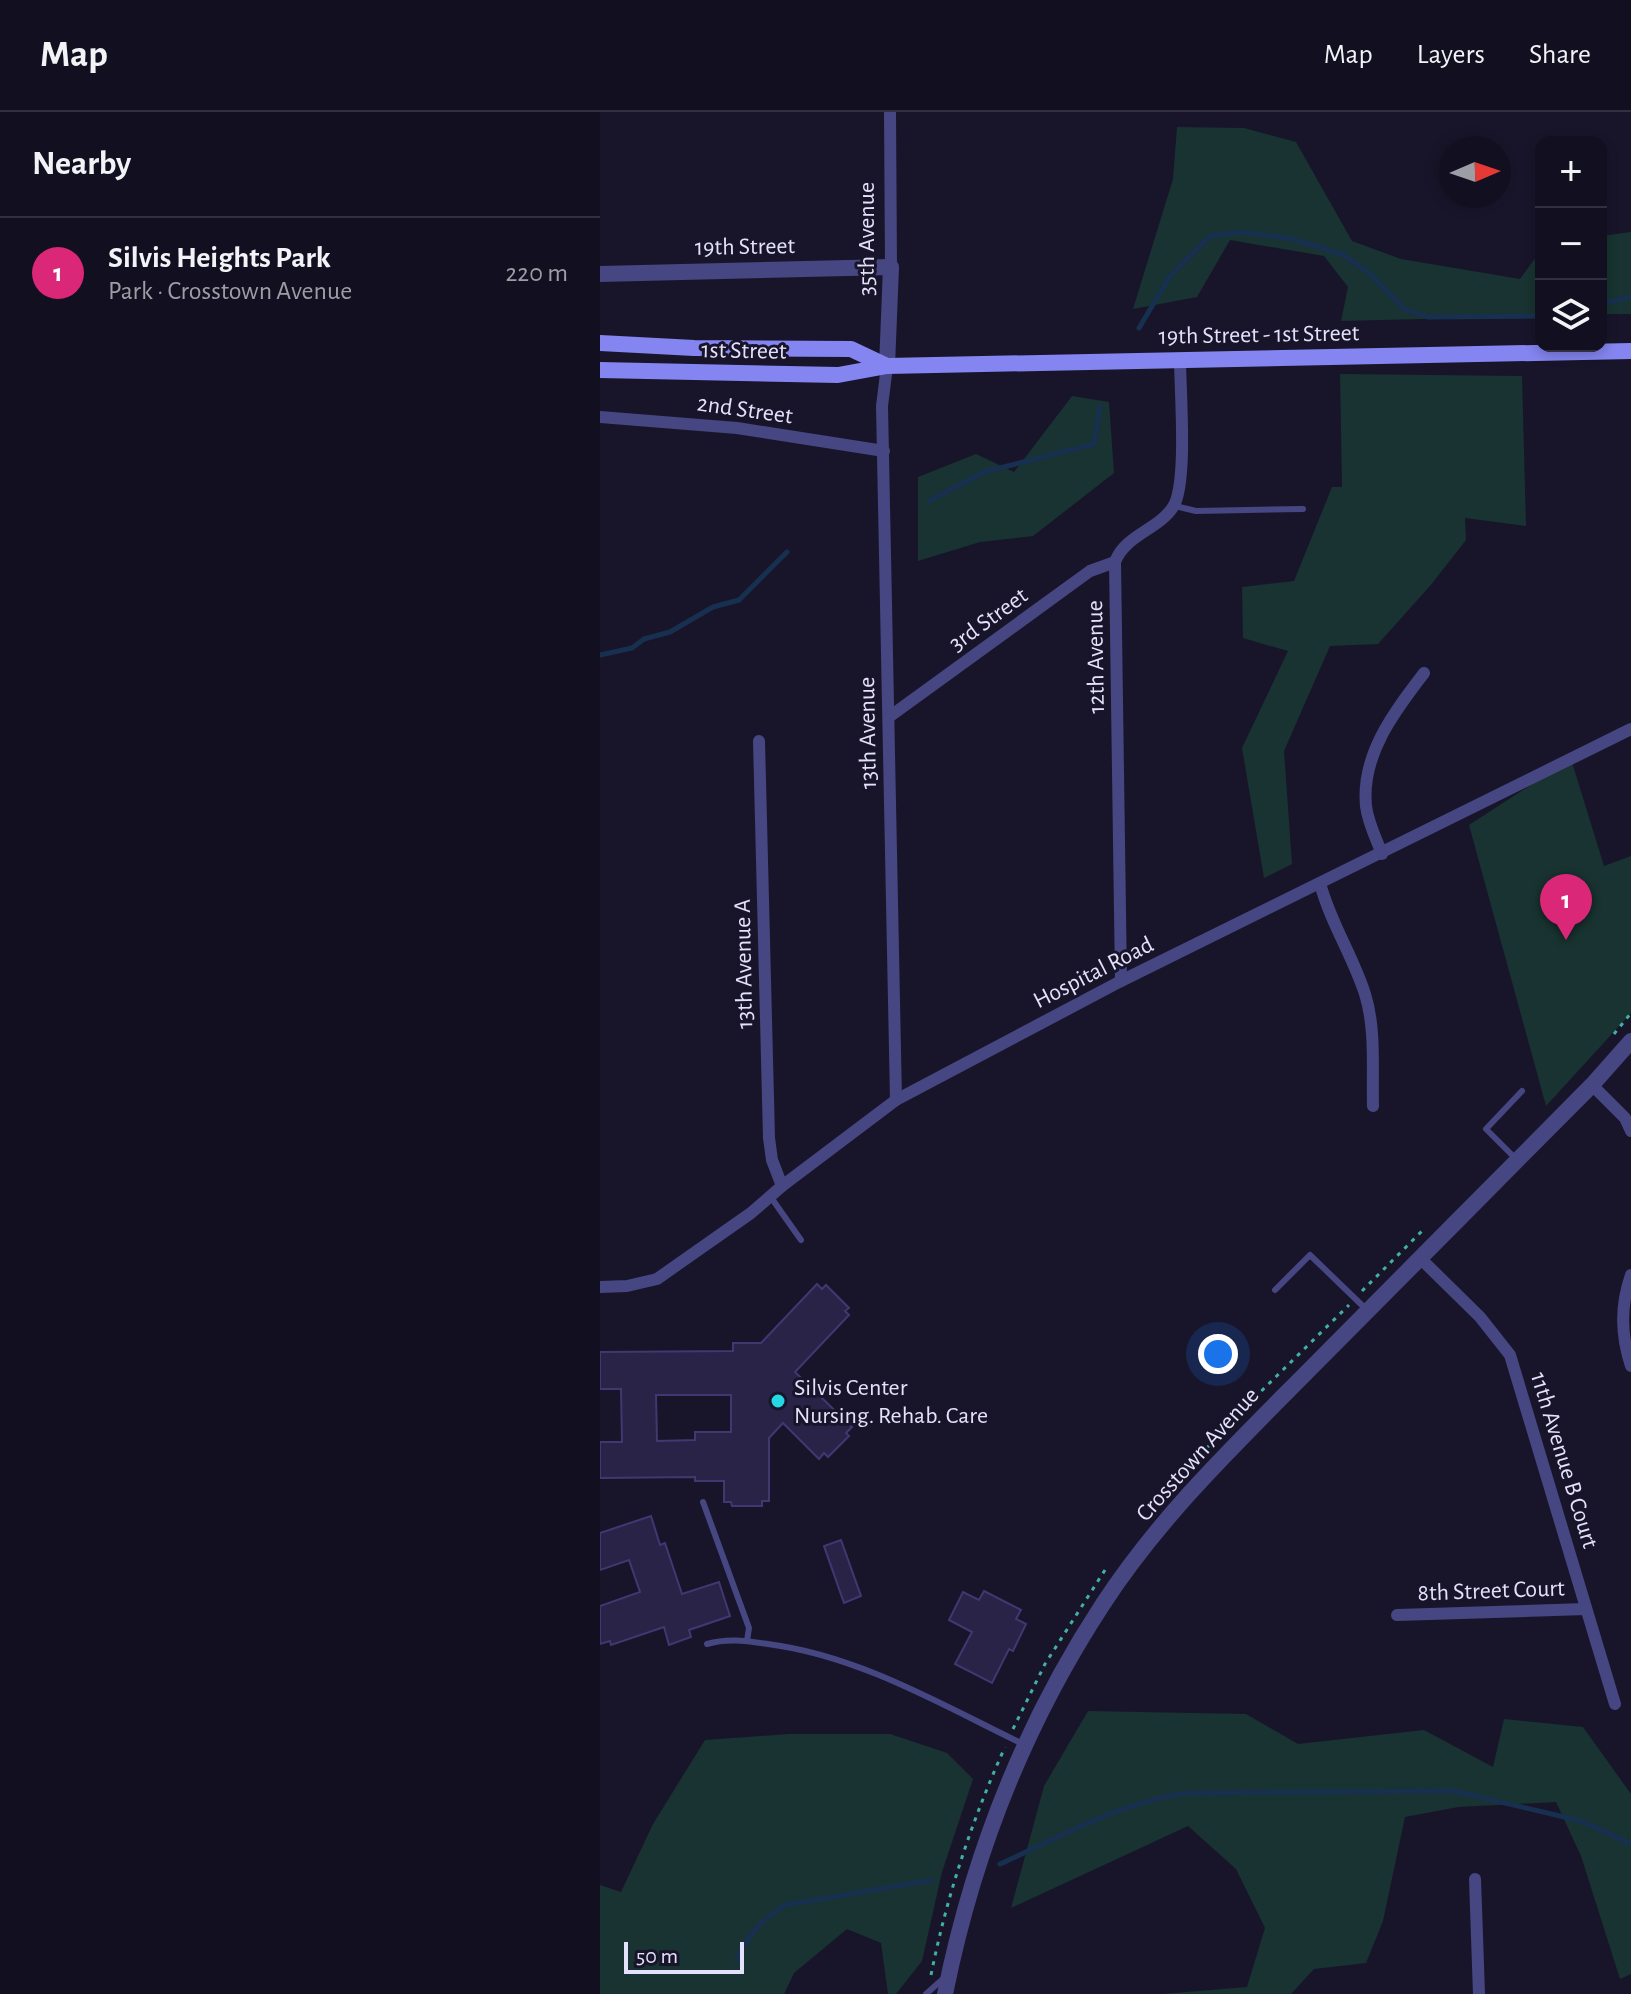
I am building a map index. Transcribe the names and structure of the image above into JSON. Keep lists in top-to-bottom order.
{
  "streets": {
    "main road": ["19th Street - 1st Street", "1st Street"],
    "street": [
      "35th Avenue",
      "19th Street",
      "2nd Street",
      "3rd Street",
      "12th Avenue",
      "13th Avenue",
      "13th Avenue A",
      "Hospital Road",
      "Crosstown Avenue",
      "11th Avenue B Court",
      "8th Street Court"
    ]
  },
  "crossings": [
    ["35th Avenue", "19th Street"],
    ["35th Avenue", "19th Street - 1st Street"],
    ["35th Avenue", "1st Street"],
    ["35th Avenue", "13th Avenue"],
    ["19th Street - 1st Street", "1st Street"],
    ["19th Street - 1st Street", "13th Avenue"],
    ["1st Street", "13th Avenue"],
    ["2nd Street", "13th Avenue"],
    ["3rd Street", "12th Avenue"],
    ["3rd Street", "13th Avenue"],
    ["12th Avenue", "Hospital Road"],
    ["13th Avenue", "Hospital Road"],
    ["13th Avenue A", "Hospital Road"],
    ["Crosstown Avenue", "11th Avenue B Court"],
    ["11th Avenue B Court", "8th Street Court"]
  ],
  "places": ["Silvis Center Nursing. Rehab. Care"],
  "scale_bar": "50 m",
  "north": "right",
  "page": {
    "header": "Map",
    "nav": ["Map", "Layers", "Share"],
    "heading": "Nearby",
    "map_buttons": ["+", "−"],
    "list": [
      {
        "mark": "1",
        "name": "Silvis Heights Park",
        "note": "Park · Crosstown Avenue",
        "value": "220 m"
      }
    ],
    "pins": "1",
    "scale": "50 m"
  }
}
